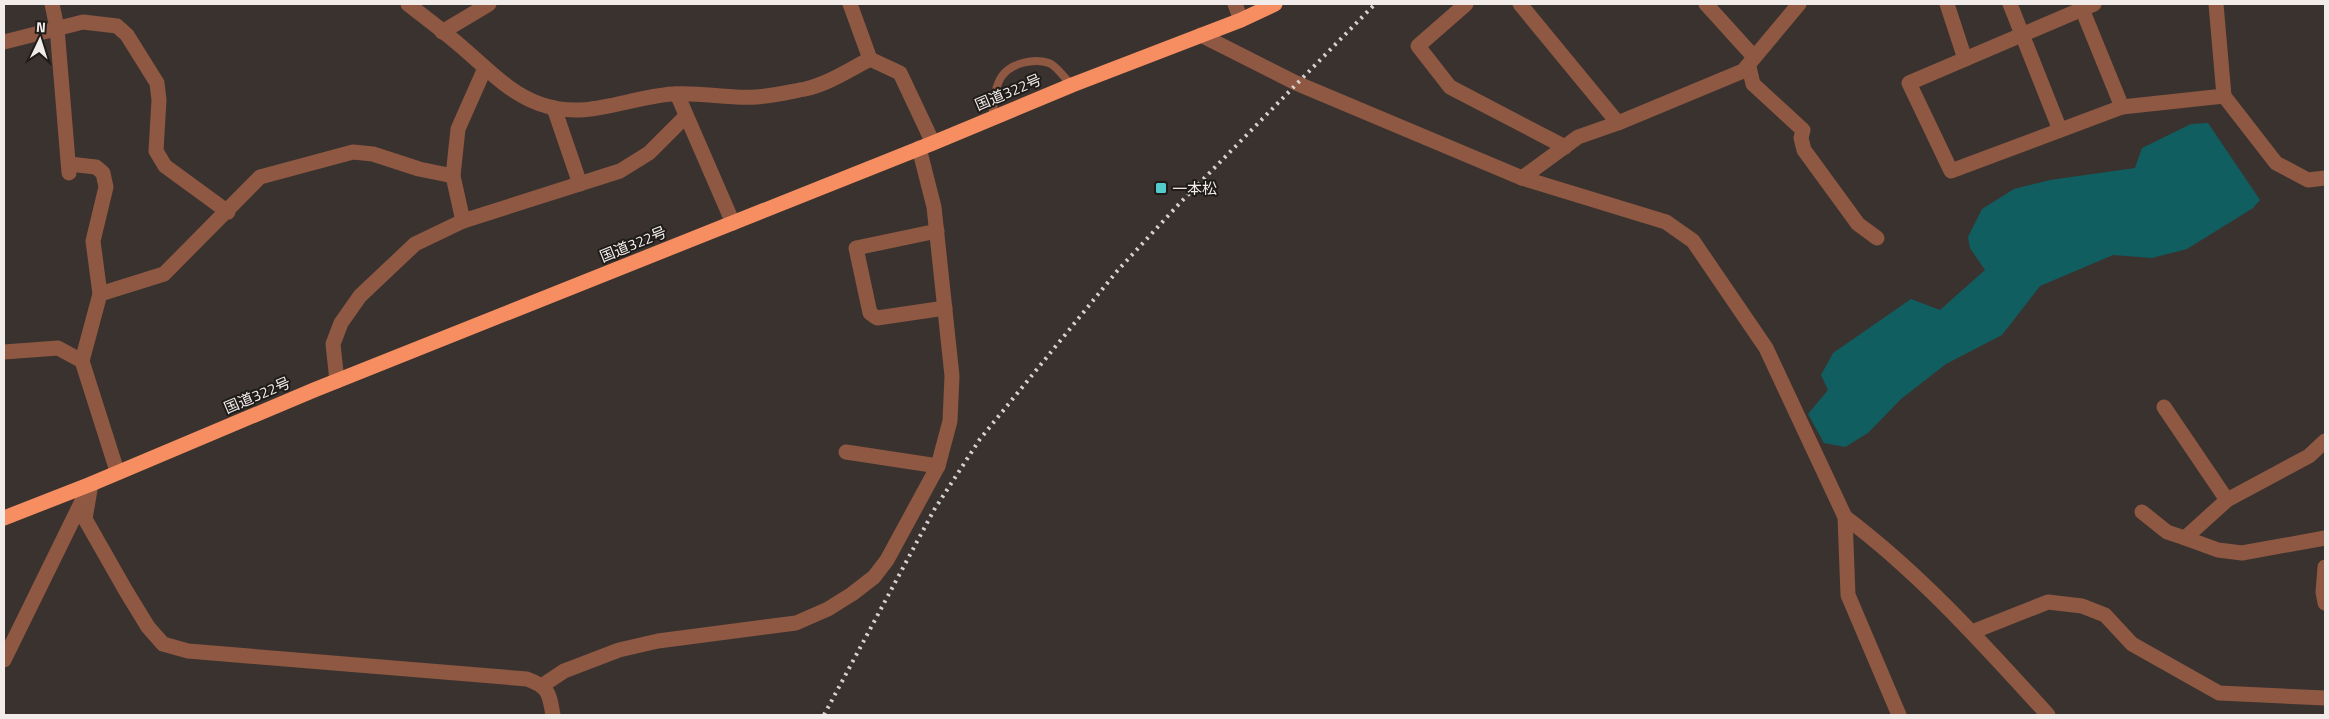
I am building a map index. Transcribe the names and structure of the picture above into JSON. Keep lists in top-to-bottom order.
{
  "streets": {
    "highway": ["国道322号"]
  },
  "places": {
    "transit": ["一本松"]
  },
  "north": "top"
}
